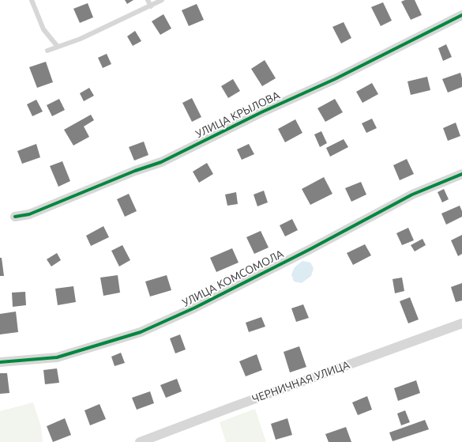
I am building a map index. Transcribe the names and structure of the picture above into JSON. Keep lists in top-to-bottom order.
{
  "streets": {
    "street": ["УЛИЦА КРЫЛОВА", "УЛИЦА КОМСОМОЛА", "ЧЕРНИЧНАЯ УЛИЦА"]
  }
}
